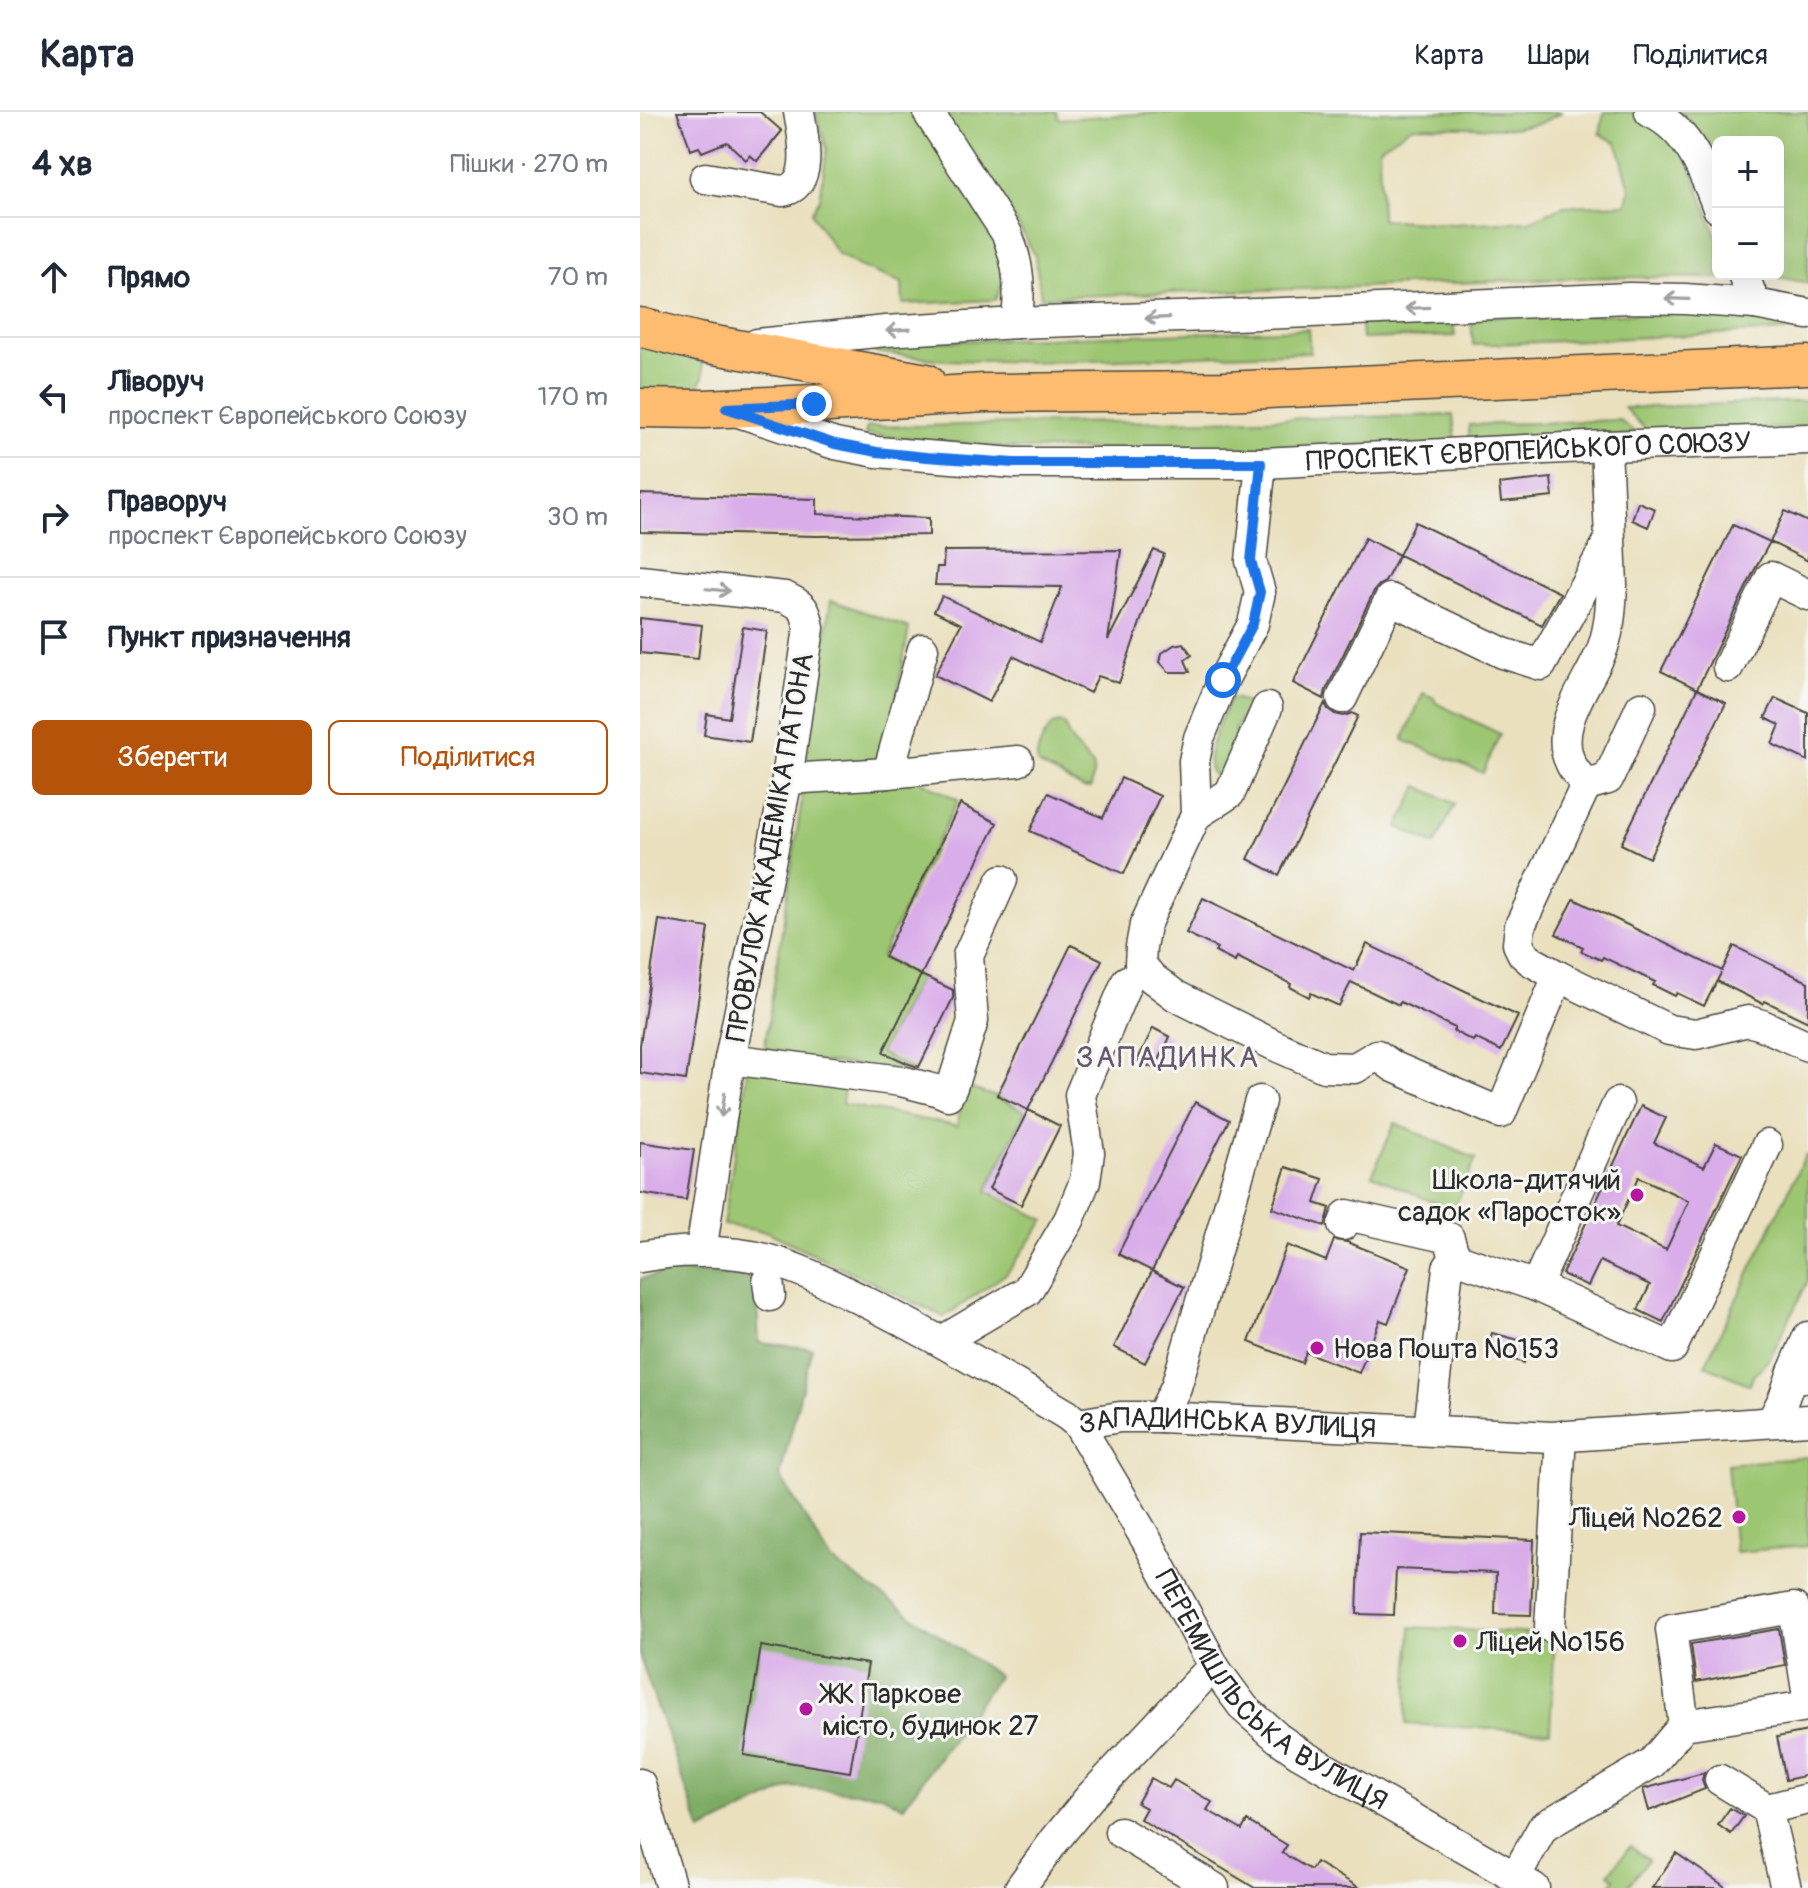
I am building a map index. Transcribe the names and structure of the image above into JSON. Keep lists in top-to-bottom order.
{
  "streets": {
    "main road": ["ПРОСПЕКТ ЄВРОПЕЙСЬКОГО СОЮЗУ"],
    "street": ["ПРОВУЛОК АКАДЕМІКА ПАТОНА", "ЗАПАДИНСЬКА ВУЛИЦЯ", "ПЕРЕМИШЛЬСЬКА ВУЛИЦЯ"]
  },
  "crossings": [
    ["ПРОВУЛОК АКАДЕМІКА ПАТОНА", "ЗАПАДИНСЬКА ВУЛИЦЯ"],
    ["ЗАПАДИНСЬКА ВУЛИЦЯ", "ПЕРЕМИШЛЬСЬКА ВУЛИЦЯ"]
  ],
  "districts": ["ЗАПАДИНКА"],
  "places": [
    "Школа-дитячий садок «Паросток»",
    "Нова Пошта №153",
    "Ліцей №262",
    "Ліцей №156",
    "ЖК Паркове місто, будинок 27"
  ],
  "page": {
    "header": "Карта",
    "nav": ["Карта", "Шари", "Поділитися"],
    "heading": ["4 хв", "Пішки · 270 m"],
    "map_buttons": ["+", "−"],
    "list": [
      ["Прямо", "70 m"],
      ["Ліворуч", "проспект Європейського Союзу", "170 m"],
      ["Праворуч", "проспект Європейського Союзу", "30 m"],
      "Пункт призначення"
    ],
    "buttons": ["Зберегти", "Поділитися"]
  }
}
